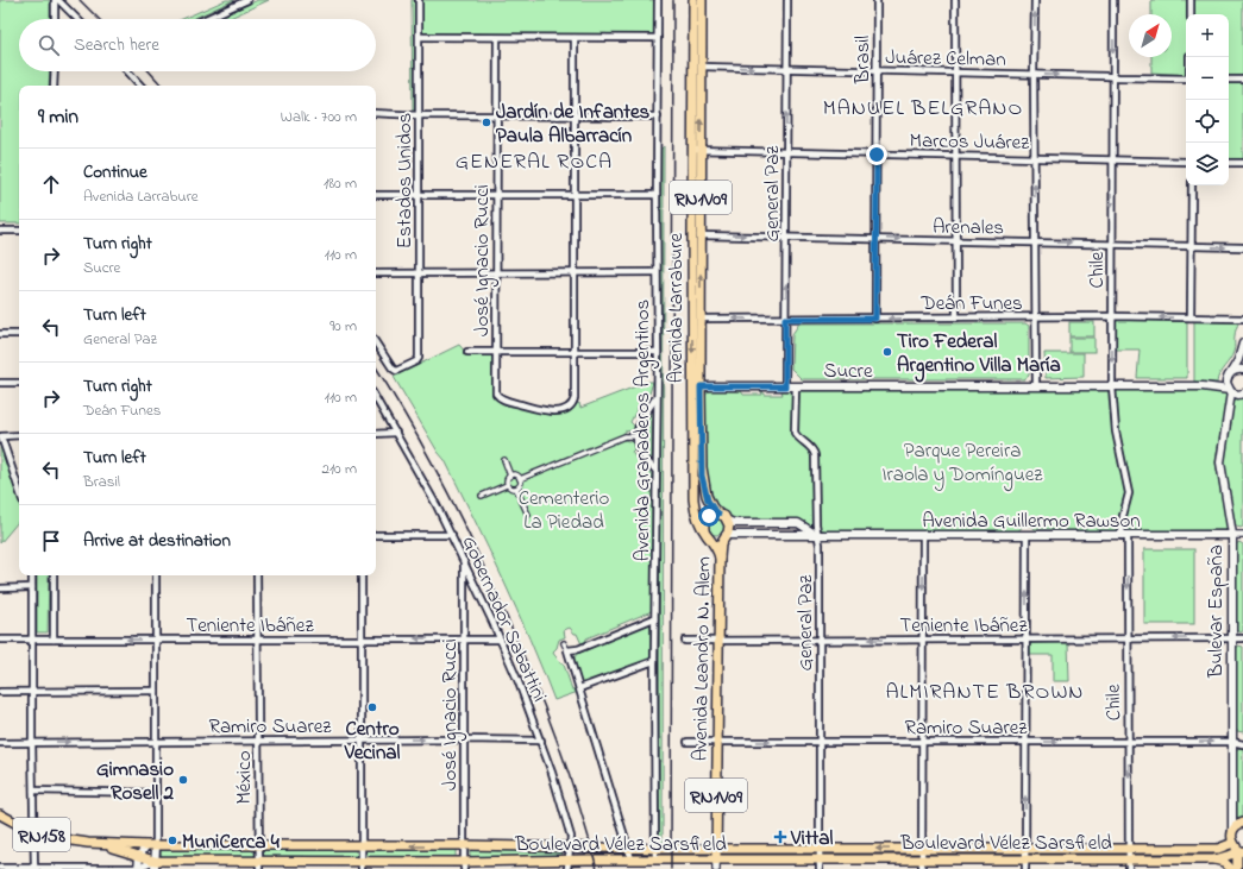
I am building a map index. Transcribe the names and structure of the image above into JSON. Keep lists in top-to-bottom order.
{
  "streets": {
    "main road": [
      "RN1V09",
      "Avenida Larrabure",
      "Sucre",
      "Avenida Guillermo Rawson",
      "Bulevar España",
      "Avenida Leandro N. Alem",
      "RN158",
      "Boulevard Vélez Sarsfield"
    ],
    "street": [
      "Juárez Celman",
      "Brasil",
      "Marcos Juárez",
      "Estados Unidos",
      "General Paz",
      "Arenales",
      "José Ignacio Rucci",
      "Chile",
      "Deán Funes",
      "Avenida Granaderos Argentinos",
      "Gobernador Sabattini",
      "Teniente Ibáñez",
      "Ramiro Suarez",
      "México"
    ]
  },
  "crossings": [
    ["Juárez Celman", "Brasil"],
    ["Juárez Celman", "General Paz"],
    ["Juárez Celman", "Chile"],
    ["Juárez Celman", "Avenida Larrabure"],
    ["Brasil", "Marcos Juárez"],
    ["Brasil", "Arenales"],
    ["Brasil", "Deán Funes"],
    ["Marcos Juárez", "General Paz"],
    ["Marcos Juárez", "Chile"],
    ["Marcos Juárez", "Avenida Larrabure"],
    ["General Paz", "Arenales"],
    ["General Paz", "Deán Funes"],
    ["General Paz", "Sucre"],
    ["General Paz", "Avenida Guillermo Rawson"],
    ["General Paz", "Teniente Ibáñez"],
    ["General Paz", "Ramiro Suarez"],
    ["General Paz", "Boulevard Vélez Sarsfield"],
    ["RN1V09", "Avenida Larrabure"],
    ["RN1V09", "Avenida Guillermo Rawson"],
    ["RN1V09", "Avenida Leandro N. Alem"],
    ["Arenales", "Chile"],
    ["Arenales", "Avenida Larrabure"],
    ["José Ignacio Rucci", "Gobernador Sabattini"],
    ["José Ignacio Rucci", "Teniente Ibáñez"],
    ["José Ignacio Rucci", "Ramiro Suarez"],
    ["José Ignacio Rucci", "Boulevard Vélez Sarsfield"],
    ["Chile", "Deán Funes"],
    ["Chile", "Sucre"],
    ["Chile", "Avenida Guillermo Rawson"],
    ["Chile", "Teniente Ibáñez"],
    ["Chile", "Ramiro Suarez"],
    ["Chile", "Boulevard Vélez Sarsfield"],
    ["Deán Funes", "Avenida Larrabure"],
    ["Avenida Larrabure", "Sucre"],
    ["Avenida Larrabure", "Avenida Guillermo Rawson"],
    ["Avenida Larrabure", "Avenida Leandro N. Alem"],
    ["Sucre", "Bulevar España"],
    ["Avenida Granaderos Argentinos", "Boulevard Vélez Sarsfield"],
    ["Avenida Guillermo Rawson", "Bulevar España"],
    ["Avenida Guillermo Rawson", "Avenida Leandro N. Alem"],
    ["Bulevar España", "Teniente Ibáñez"],
    ["Bulevar España", "Ramiro Suarez"],
    ["Gobernador Sabattini", "Teniente Ibáñez"],
    ["Gobernador Sabattini", "Ramiro Suarez"],
    ["Gobernador Sabattini", "Boulevard Vélez Sarsfield"],
    ["Teniente Ibáñez", "Avenida Leandro N. Alem"],
    ["Teniente Ibáñez", "México"],
    ["Avenida Leandro N. Alem", "Ramiro Suarez"],
    ["Avenida Leandro N. Alem", "Boulevard Vélez Sarsfield"],
    ["Ramiro Suarez", "México"],
    ["México", "Boulevard Vélez Sarsfield"],
    ["RN158", "Boulevard Vélez Sarsfield"]
  ],
  "one_way": [
    "Arenales",
    "Chile",
    "Deán Funes",
    "Teniente Ibáñez",
    "Ramiro Suarez"
  ],
  "districts": ["MANUEL BELGRANO", "GENERAL ROCA", "ALMIRANTE BROWN"],
  "parks": ["Parque Pereira Iraola y Domínguez", "Cementerio La Piedad"],
  "places": {
    "other": [
      "Jardín de Infantes Paula Albarracín",
      "Tiro Federal Argentino Villa María",
      "Centro Vecinal",
      "Gimnasio Rosell 2",
      "MuniCerca 4"
    ],
    "health": ["Vittal"]
  },
  "north": "top right",
  "page": {
    "map_buttons": ["+", "−"],
    "search": "Search here",
    "heading": ["9 min", "Walk · 700 m"],
    "list": [
      ["Continue", "Avenida Larrabure", "180 m"],
      ["Turn right", "Sucre", "110 m"],
      ["Turn left", "General Paz", "90 m"],
      ["Turn right", "Deán Funes", "110 m"],
      ["Turn left", "Brasil", "210 m"],
      "Arrive at destination"
    ]
  }
}
